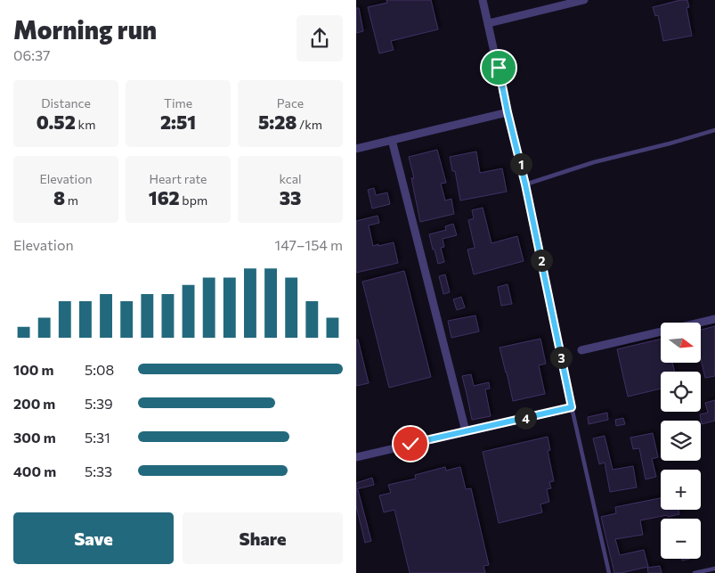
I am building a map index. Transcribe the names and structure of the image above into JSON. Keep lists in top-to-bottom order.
{
  "north": "right",
  "page": {
    "heading": ["Morning run", "06:37"],
    "stats": [
      ["Distance", "0.52 km"],
      ["Time", "2:51"],
      ["Pace", "5:28 /km"],
      ["Elevation", "8 m"],
      ["Heart rate", "162 bpm"],
      ["kcal", "33"]
    ],
    "pins": [
      "1",
      "2",
      "3",
      "4"
    ],
    "chart": ["Elevation", "147–154 m"],
    "map_buttons": ["+", "−"],
    "list": [
      {
        "name": "100 m",
        "note": "5:08"
      },
      {
        "name": "200 m",
        "note": "5:39"
      },
      {
        "name": "300 m",
        "note": "5:31"
      },
      {
        "name": "400 m",
        "note": "5:33"
      }
    ],
    "buttons": ["Save", "Share"]
  }
}
